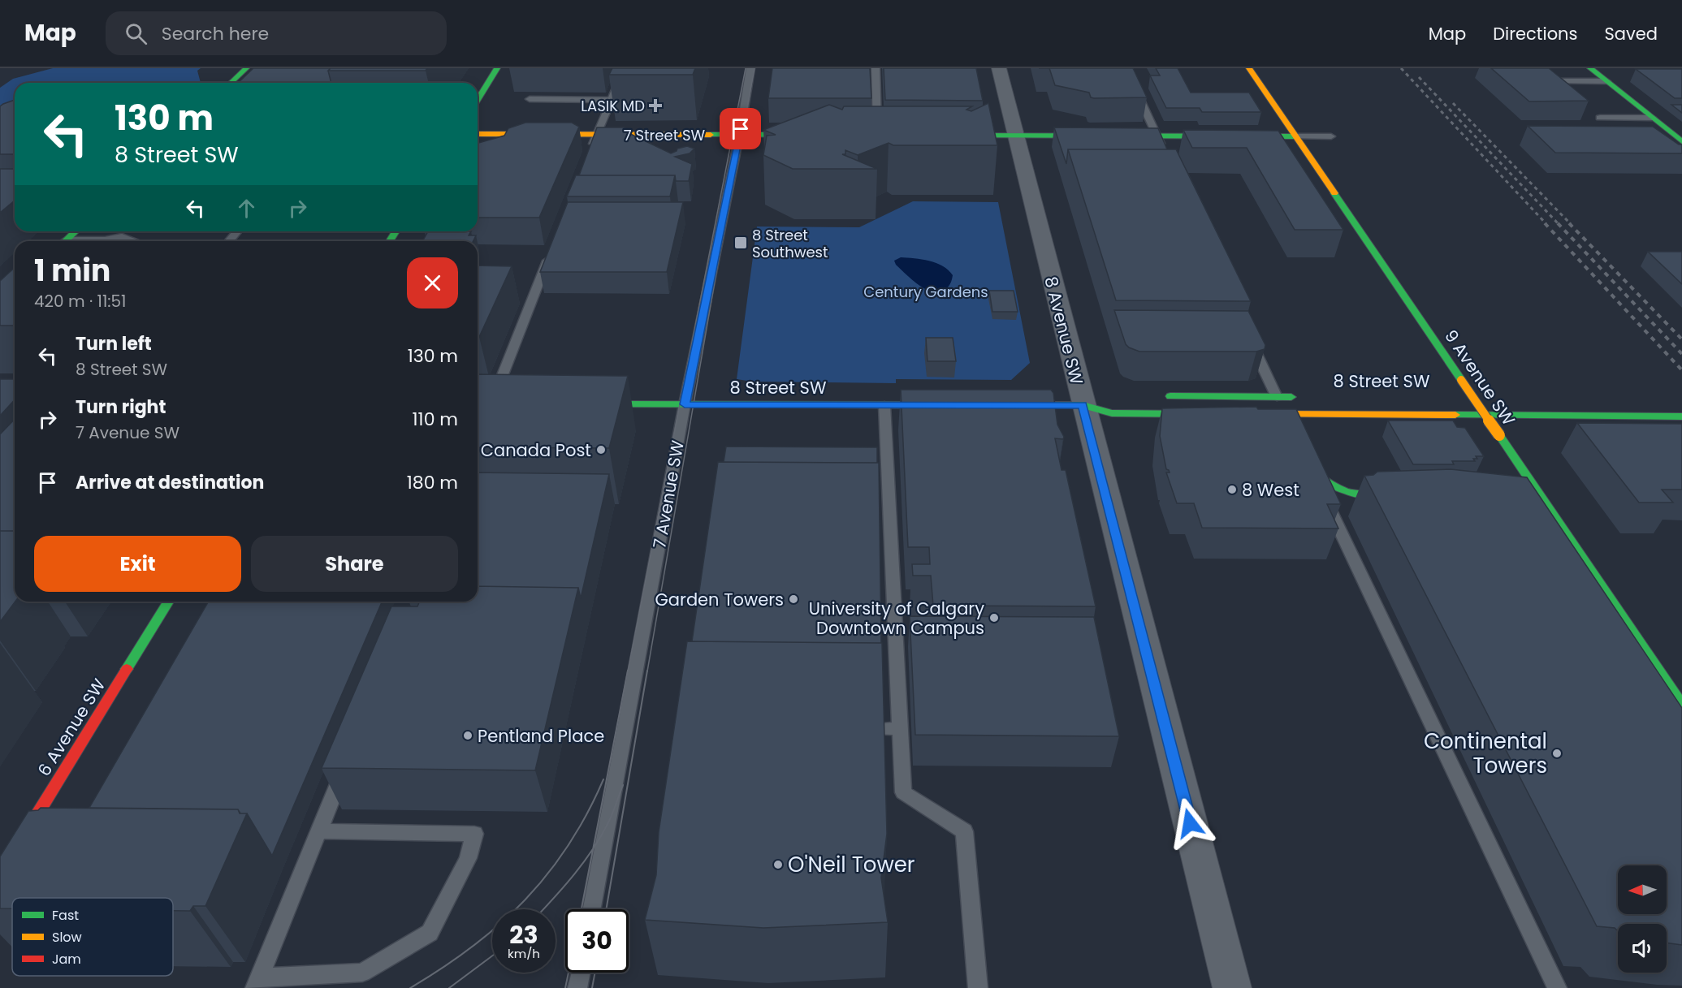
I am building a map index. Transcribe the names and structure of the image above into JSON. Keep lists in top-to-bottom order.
{
  "streets": {
    "main road": [
      "7 Street SW",
      "9 Avenue SW",
      "8 Street SW",
      "6 Avenue SW"
    ],
    "street": ["8 Avenue SW"],
    "lane": ["7 Avenue SW"]
  },
  "crossings": [
    ["7 Street SW", "7 Avenue SW"],
    ["8 Street SW", "7 Avenue SW"]
  ],
  "parks": ["Century Gardens"],
  "places": {
    "health": ["LASIK MD"],
    "transit": ["8 Street Southwest"],
    "other": [
      "Canada Post",
      "8 West",
      "Garden Towers",
      "University of Calgary Downtown Campus",
      "Pentland Place",
      "Continental Towers",
      "O'Neil Tower"
    ]
  },
  "legend": ["Fast", "Slow", "Jam"],
  "north": "left",
  "page": {
    "header": "Map",
    "search": "Search here",
    "nav": ["Map", "Directions", "Saved"],
    "turn": ["130 m", "8 Street SW"],
    "heading": ["1 min", "420 m · 11:51"],
    "list": [
      {
        "name": "Turn left",
        "note": "8 Street SW",
        "value": "130 m"
      },
      {
        "name": "Turn right",
        "note": "7 Avenue SW",
        "value": "110 m"
      },
      {
        "name": "Arrive at destination",
        "value": "180 m"
      }
    ],
    "buttons": ["Exit", "Share"],
    "speed": "23 km/h",
    "limit": "30"
  }
}
